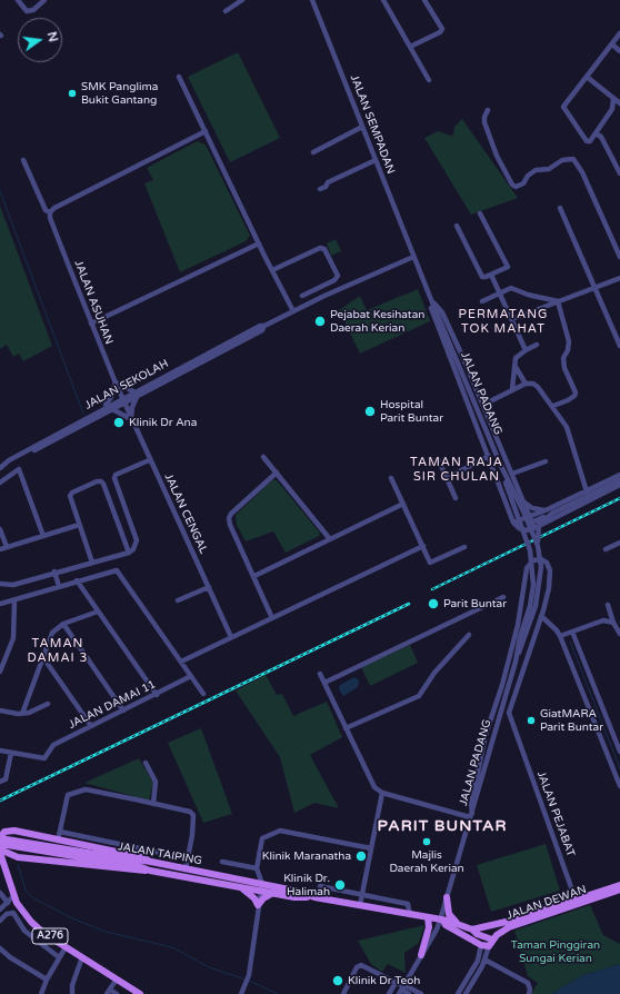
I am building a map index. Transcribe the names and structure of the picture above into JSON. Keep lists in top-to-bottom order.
{
  "streets": {
    "main road": ["JALAN TAIPING", "JALAN DEWAN", "A276"],
    "street": [
      "JALAN SEMPADAN",
      "JALAN ASUHAN",
      "JALAN SEKOLAH",
      "JALAN PADANG",
      "JALAN CENGAL",
      "JALAN DAMAI 11",
      "JALAN PEJABAT"
    ]
  },
  "crossings": [
    ["JALAN SEMPADAN", "JALAN SEKOLAH"],
    ["JALAN SEMPADAN", "JALAN PADANG"],
    ["JALAN ASUHAN", "JALAN SEKOLAH"],
    ["JALAN ASUHAN", "JALAN CENGAL"],
    ["JALAN SEKOLAH", "JALAN PADANG"],
    ["JALAN SEKOLAH", "JALAN CENGAL"],
    ["JALAN PADANG", "JALAN TAIPING"],
    ["JALAN PEJABAT", "JALAN DEWAN"],
    ["JALAN TAIPING", "JALAN DEWAN"]
  ],
  "districts": [
    "PERMATANG TOK MAHAT",
    "TAMAN RAJA SIR CHULAN",
    "TAMAN DAMAI 3",
    "PARIT BUNTAR"
  ],
  "parks": ["Taman Pinggiran Sungai Kerian"],
  "places": [
    "SMK Panglima Bukit Gantang",
    "Pejabat Kesihatan Daerah Kerian",
    "Hospital Parit Buntar",
    "Klinik Dr Ana",
    "Parit Buntar",
    "GiatMARA Parit Buntar",
    "Majlis Daerah Kerian",
    "Klinik Maranatha",
    "Klinik Dr. Halimah",
    "Klinik Dr Teoh"
  ],
  "north": "right"
}
